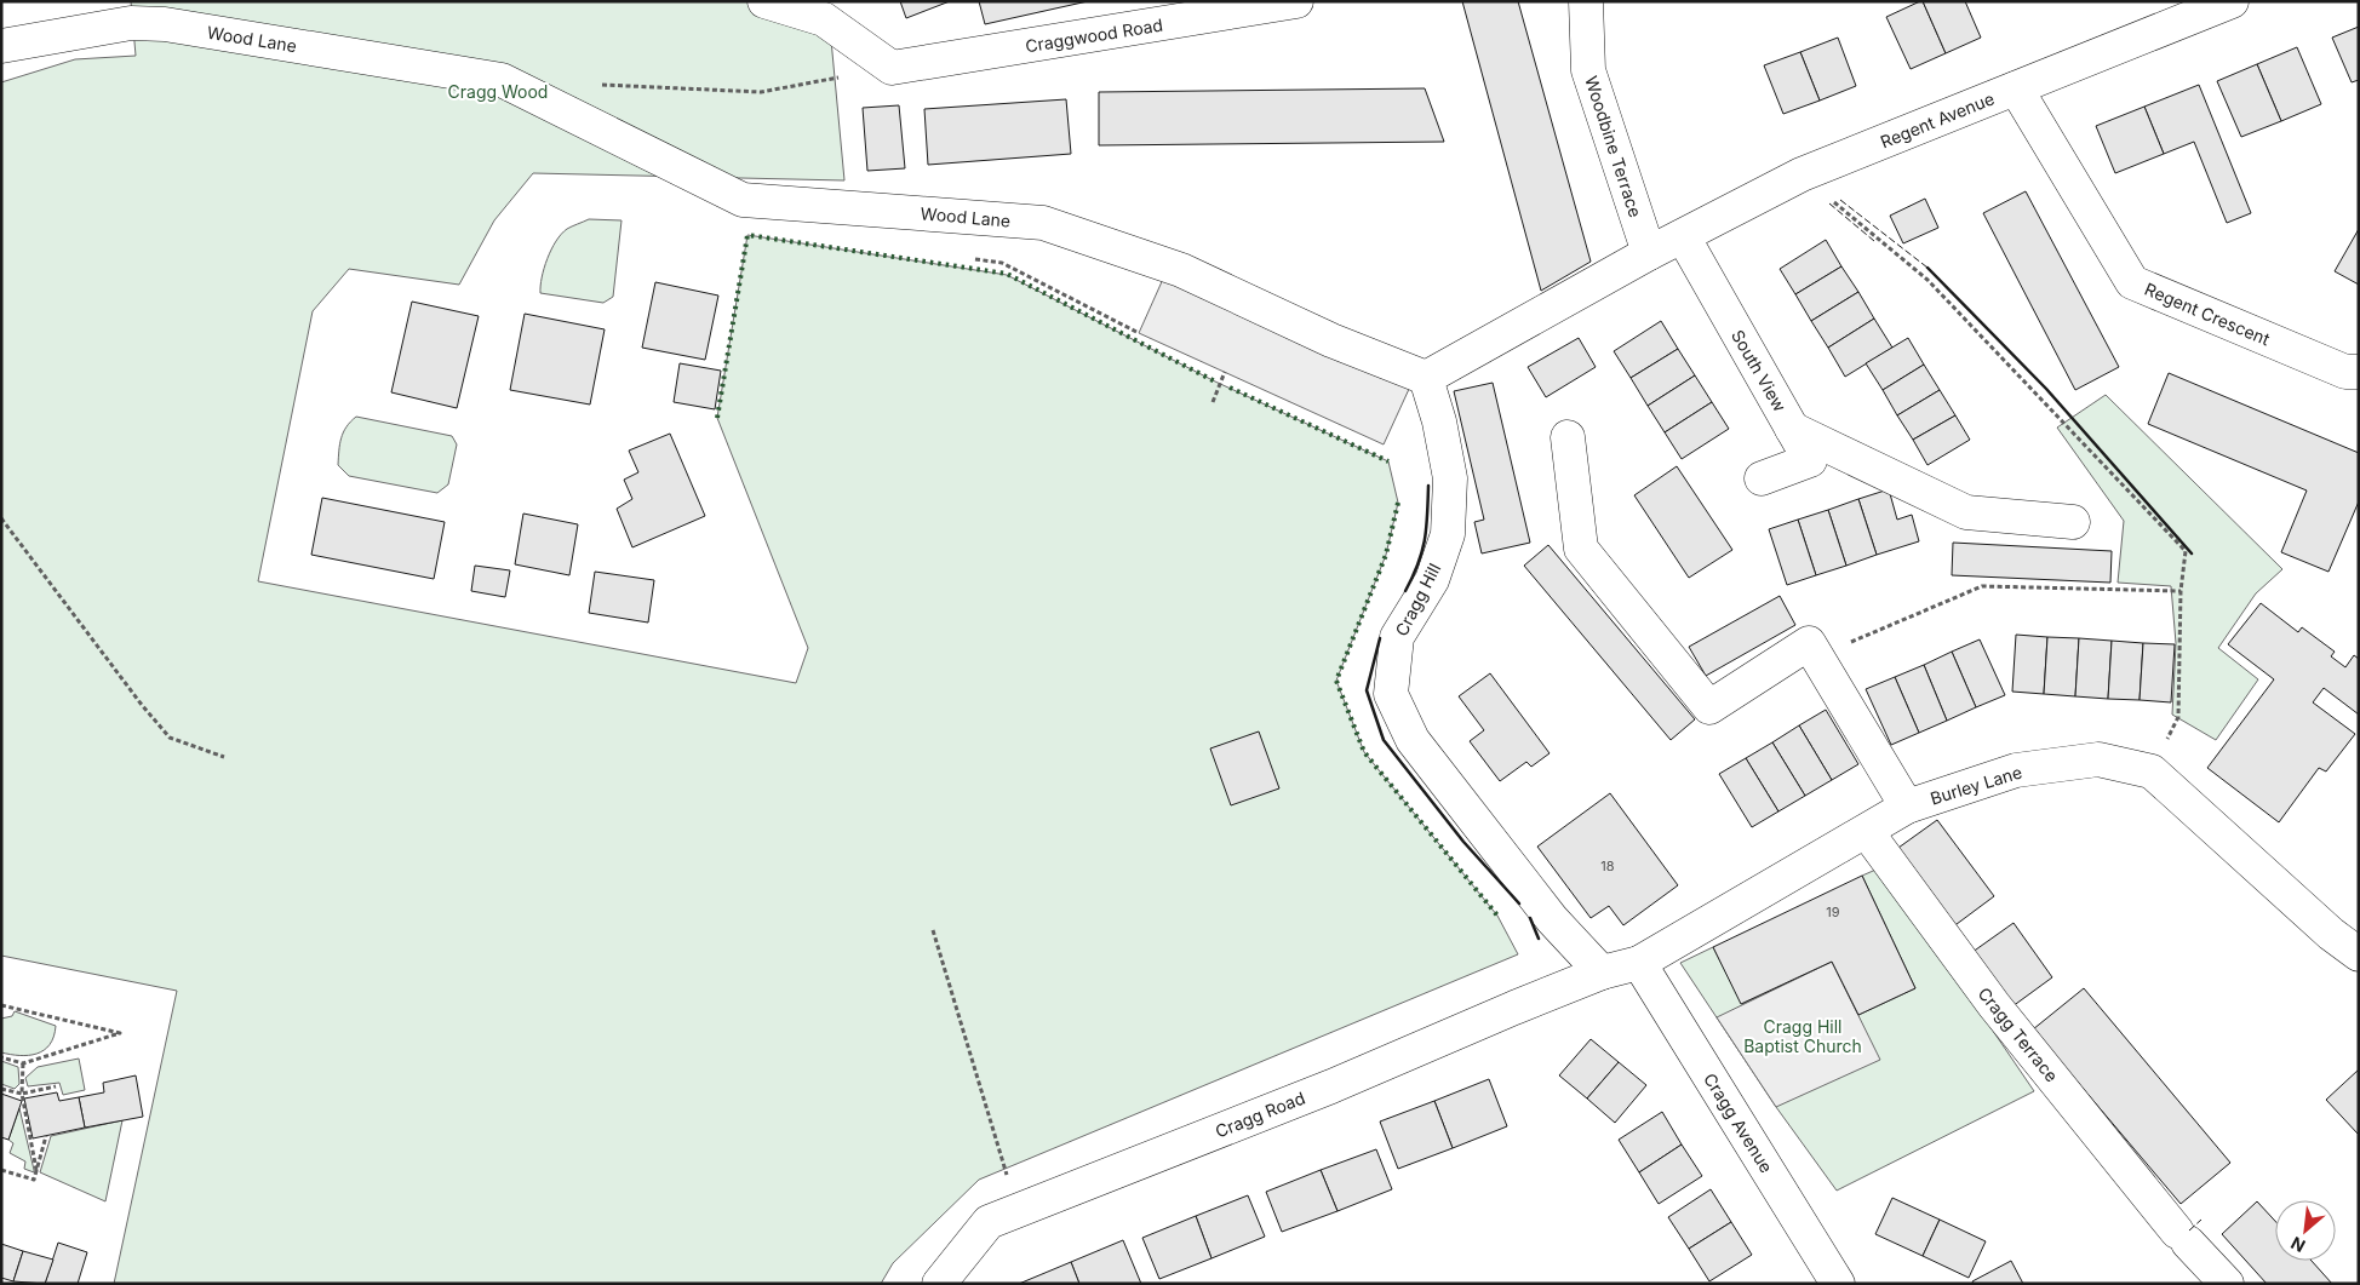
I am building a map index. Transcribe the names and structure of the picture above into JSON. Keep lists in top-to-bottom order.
{
  "streets": {
    "street": [
      "Craggwood Road",
      "Wood Lane",
      "Regent Avenue",
      "Woodbine Terrace",
      "Regent Crescent",
      "South View",
      "Cragg Hill",
      "Burley Lane",
      "Cragg Terrace",
      "Cragg Road",
      "Cragg Avenue"
    ]
  },
  "crossings": [
    ["Wood Lane", "Cragg Hill"],
    ["Regent Avenue", "Woodbine Terrace"],
    ["Regent Avenue", "Regent Crescent"],
    ["Regent Avenue", "South View"],
    ["Cragg Hill", "Burley Lane"],
    ["Cragg Hill", "Cragg Road"],
    ["Burley Lane", "Cragg Terrace"],
    ["Burley Lane", "Cragg Road"],
    ["Burley Lane", "Cragg Avenue"]
  ],
  "parks": ["Cragg Wood", "Cragg Hill Baptist Church"],
  "house_numbers": ["18", "19"],
  "north": "bottom left"
}
